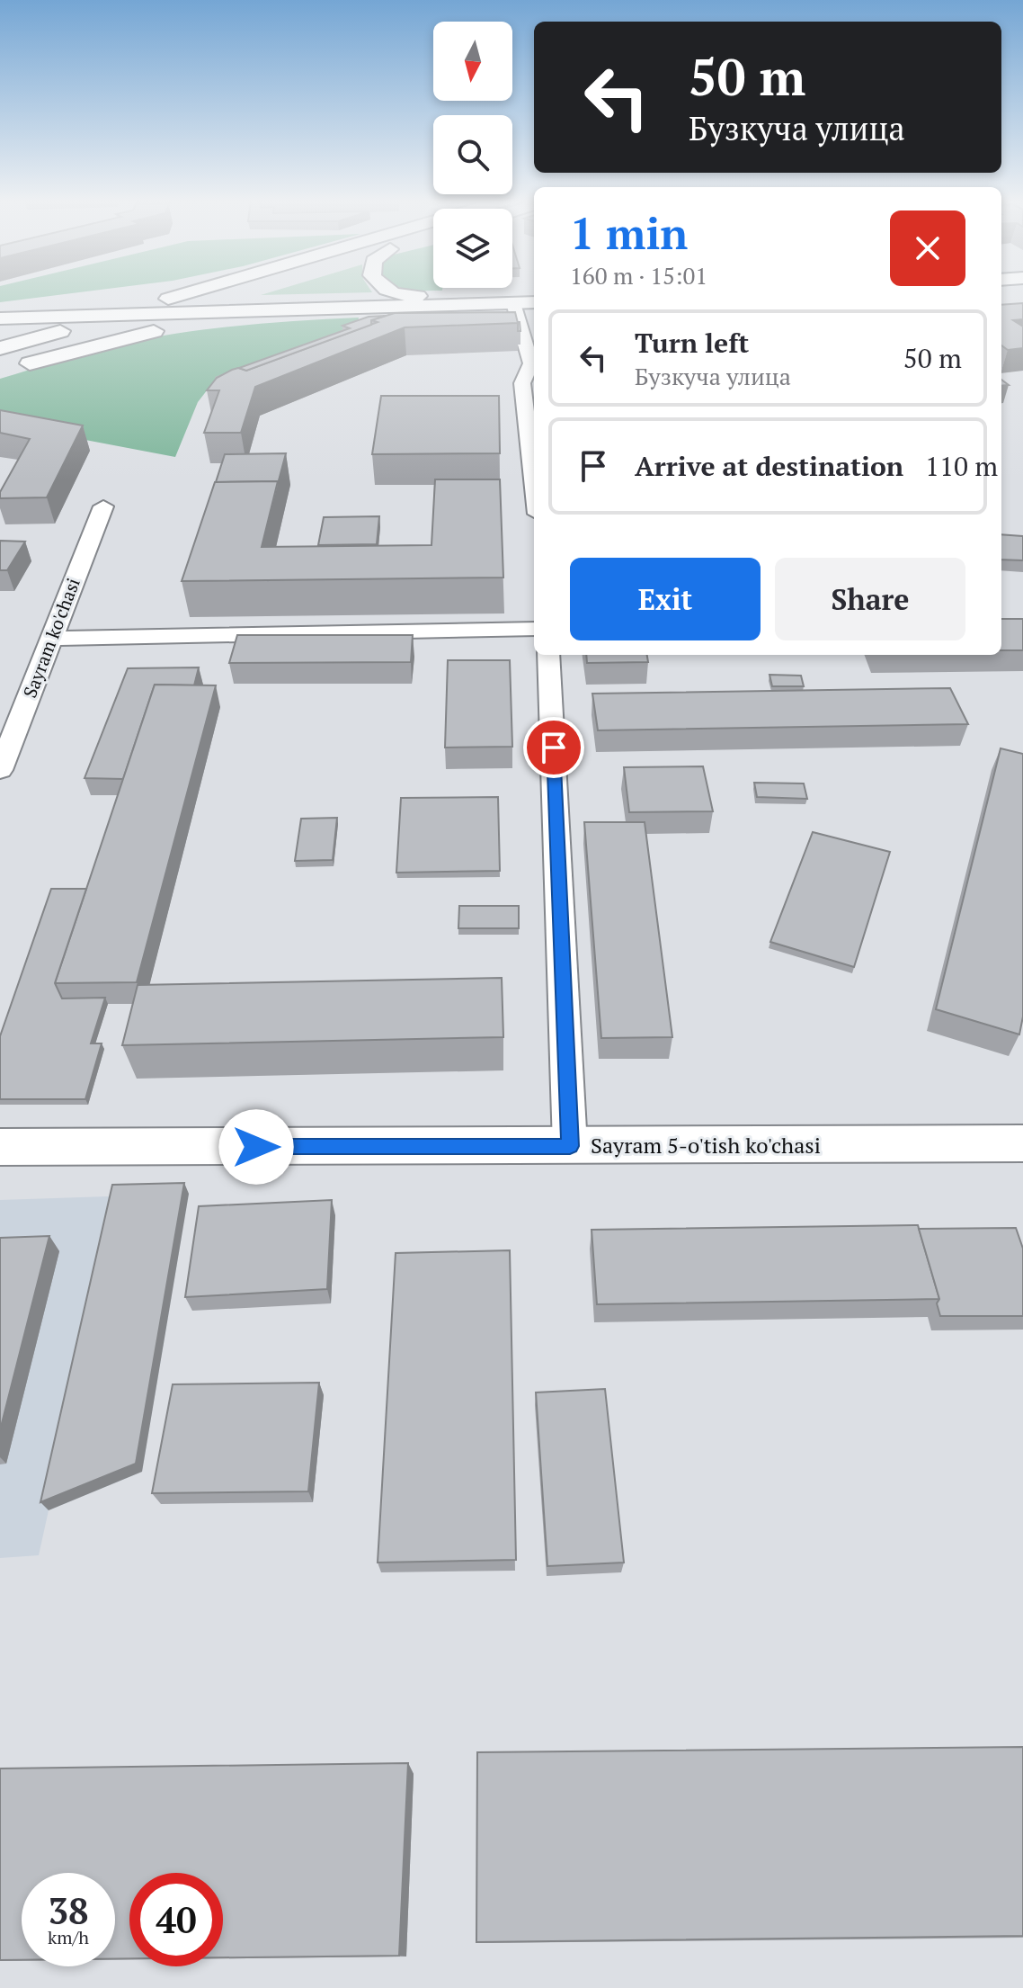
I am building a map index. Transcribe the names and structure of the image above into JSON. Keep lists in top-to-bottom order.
{
  "streets": {
    "street": ["Sayram ko'chasi", "Sayram 5-o'tish ko'chasi"]
  },
  "north": "bottom",
  "page": {
    "turn": ["50 m", "Бузкуча улица"],
    "heading": ["1 min", "160 m · 15:01"],
    "list": [
      {
        "name": "Turn left",
        "note": "Бузкуча улица",
        "value": "50 m"
      },
      {
        "name": "Arrive at destination",
        "value": "110 m"
      }
    ],
    "buttons": ["Exit", "Share"],
    "speed": "38 km/h",
    "limit": "40"
  }
}
